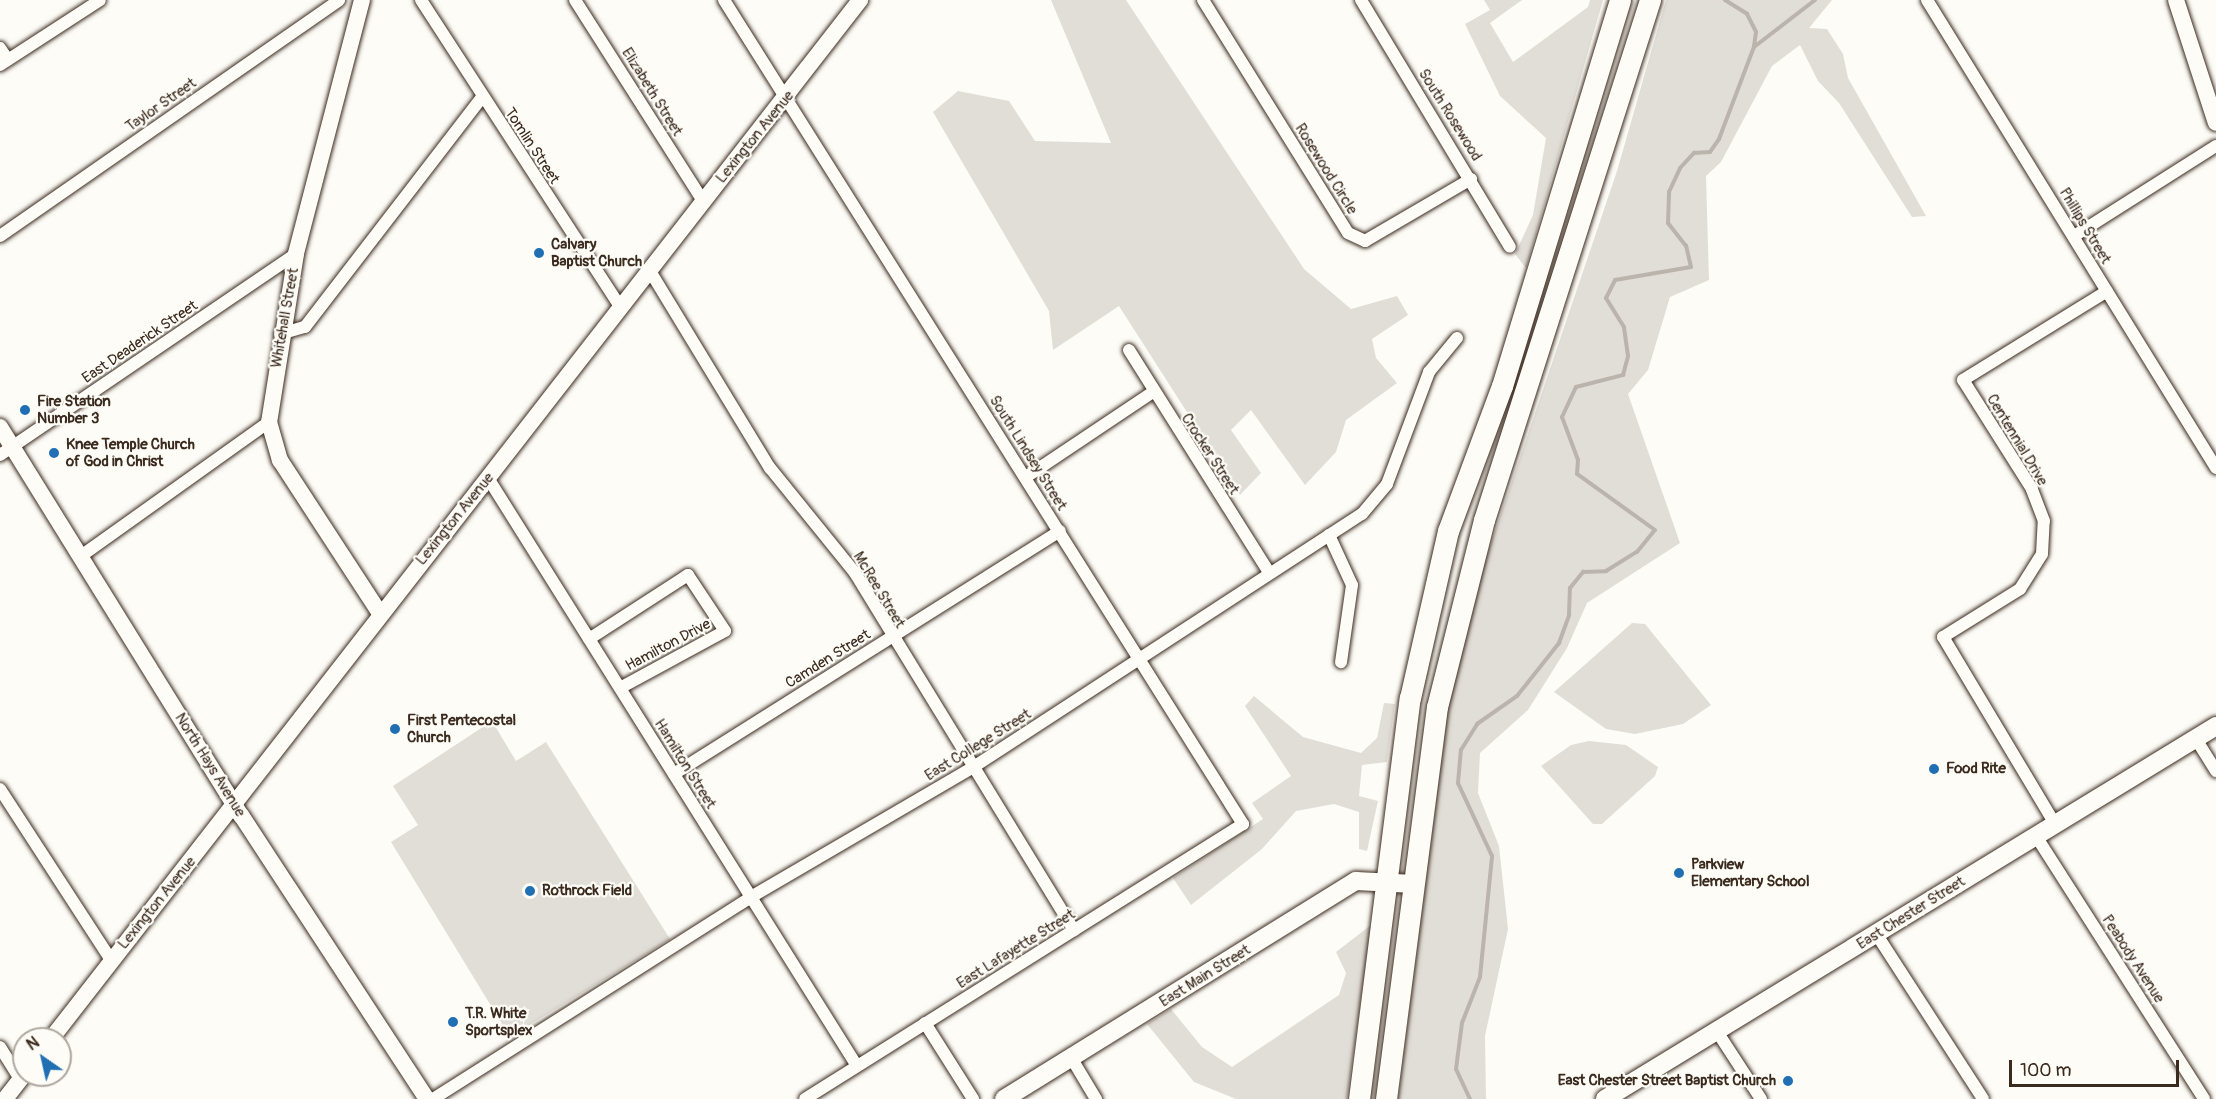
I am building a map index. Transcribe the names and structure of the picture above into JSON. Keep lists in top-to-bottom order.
{
  "streets": {
    "main road": ["East Chester Street", "East Main Street"],
    "street": [
      "Elizabeth Street",
      "Taylor Street",
      "South Rosewood",
      "Lexington Avenue",
      "Tomlin Street",
      "Rosewood Circle",
      "Phillips Street",
      "Whitehall Street",
      "East Deaderick Street",
      "Centennial Drive",
      "South Lindsey Street",
      "Crocker Street",
      "McRee Street",
      "Hamilton Drive",
      "Camden Street",
      "East College Street",
      "Hamilton Street",
      "North Hays Avenue",
      "East Lafayette Street",
      "Peabody Avenue"
    ]
  },
  "crossings": [
    ["Elizabeth Street", "Lexington Avenue"],
    ["South Rosewood", "Rosewood Circle"],
    ["Lexington Avenue", "Tomlin Street"],
    ["Lexington Avenue", "Whitehall Street"],
    ["Lexington Avenue", "South Lindsey Street"],
    ["Lexington Avenue", "McRee Street"],
    ["Lexington Avenue", "Hamilton Street"],
    ["Lexington Avenue", "North Hays Avenue"],
    ["Phillips Street", "Centennial Drive"],
    ["Whitehall Street", "East Deaderick Street"],
    ["East Deaderick Street", "North Hays Avenue"],
    ["Centennial Drive", "East Chester Street"],
    ["South Lindsey Street", "Camden Street"],
    ["South Lindsey Street", "East College Street"],
    ["South Lindsey Street", "East Lafayette Street"],
    ["Crocker Street", "East College Street"],
    ["McRee Street", "Camden Street"],
    ["McRee Street", "East College Street"],
    ["McRee Street", "East Lafayette Street"],
    ["Hamilton Drive", "Hamilton Street"],
    ["Camden Street", "Hamilton Street"],
    ["East College Street", "Hamilton Street"],
    ["Hamilton Street", "East Lafayette Street"],
    ["East Chester Street", "Peabody Avenue"]
  ],
  "places": [
    "Calvary Baptist Church",
    "Fire Station Number 3",
    "Knee Temple Church of God in Christ",
    "First Pentecostal Church",
    "Food Rite",
    "Parkview Elementary School",
    "Rothrock Field",
    "T.R. White Sportsplex",
    "East Chester Street Baptist Church"
  ],
  "scale_bar": "100 m",
  "north": "top left"
}
